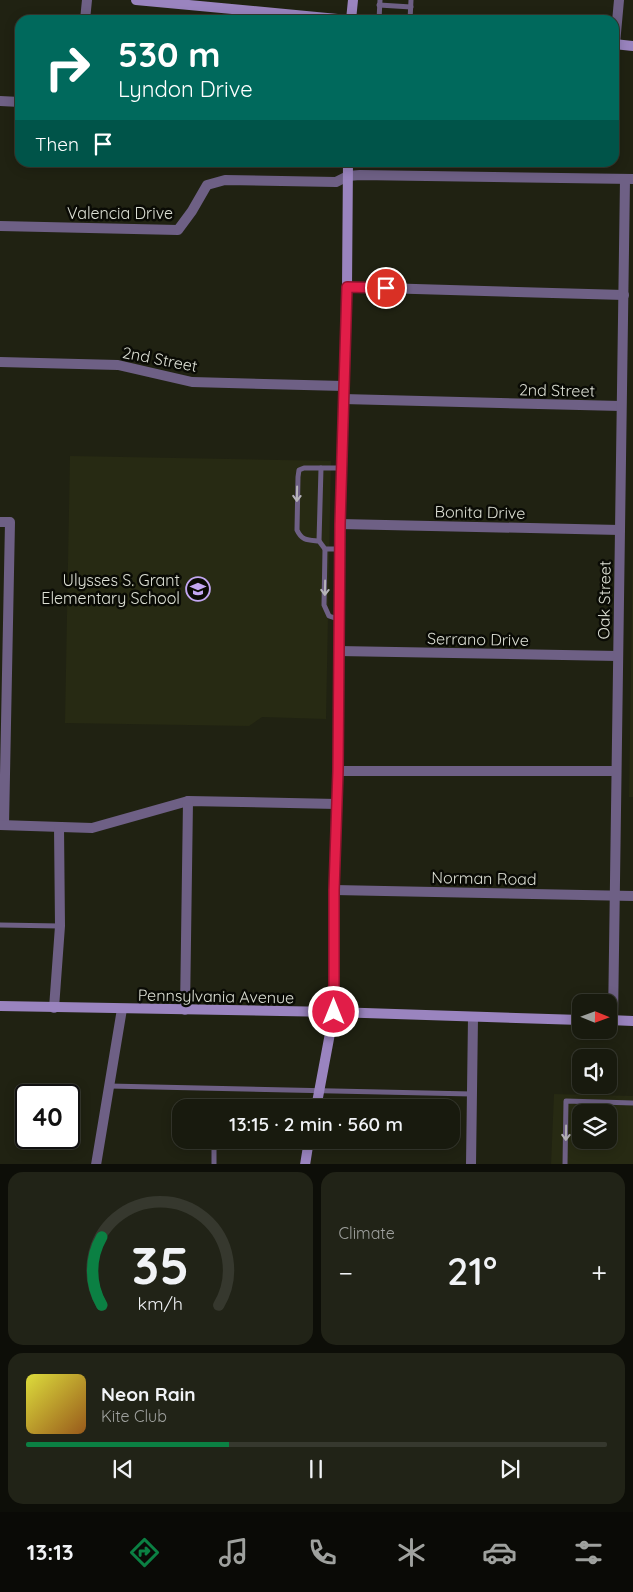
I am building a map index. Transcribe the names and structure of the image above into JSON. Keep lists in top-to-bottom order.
{
  "streets": {
    "street": [
      "Valencia Drive",
      "2nd Street",
      "Bonita Drive",
      "Oak Street",
      "Serrano Drive",
      "Norman Road",
      "Pennsylvania Avenue"
    ]
  },
  "crossings": [
    ["Valencia Drive", "Oak Street"],
    ["2nd Street", "Oak Street"],
    ["Bonita Drive", "Oak Street"],
    ["Oak Street", "Serrano Drive"],
    ["Oak Street", "Norman Road"]
  ],
  "places": {
    "school or university": ["Ulysses S. Grant Elementary School"]
  },
  "north": "right",
  "page": {
    "turn": ["530 m", "Lyndon Drive"],
    "then": "Then",
    "limit": "40",
    "trip": "13:15 · 2 min · 560 m",
    "tile": "Climate",
    "heat": ["−", "21°", "+"],
    "song": ["Neon Rain", "Kite Club"],
    "tabs": "13:13",
    "gauge": ["35", "km/h"]
  }
}
